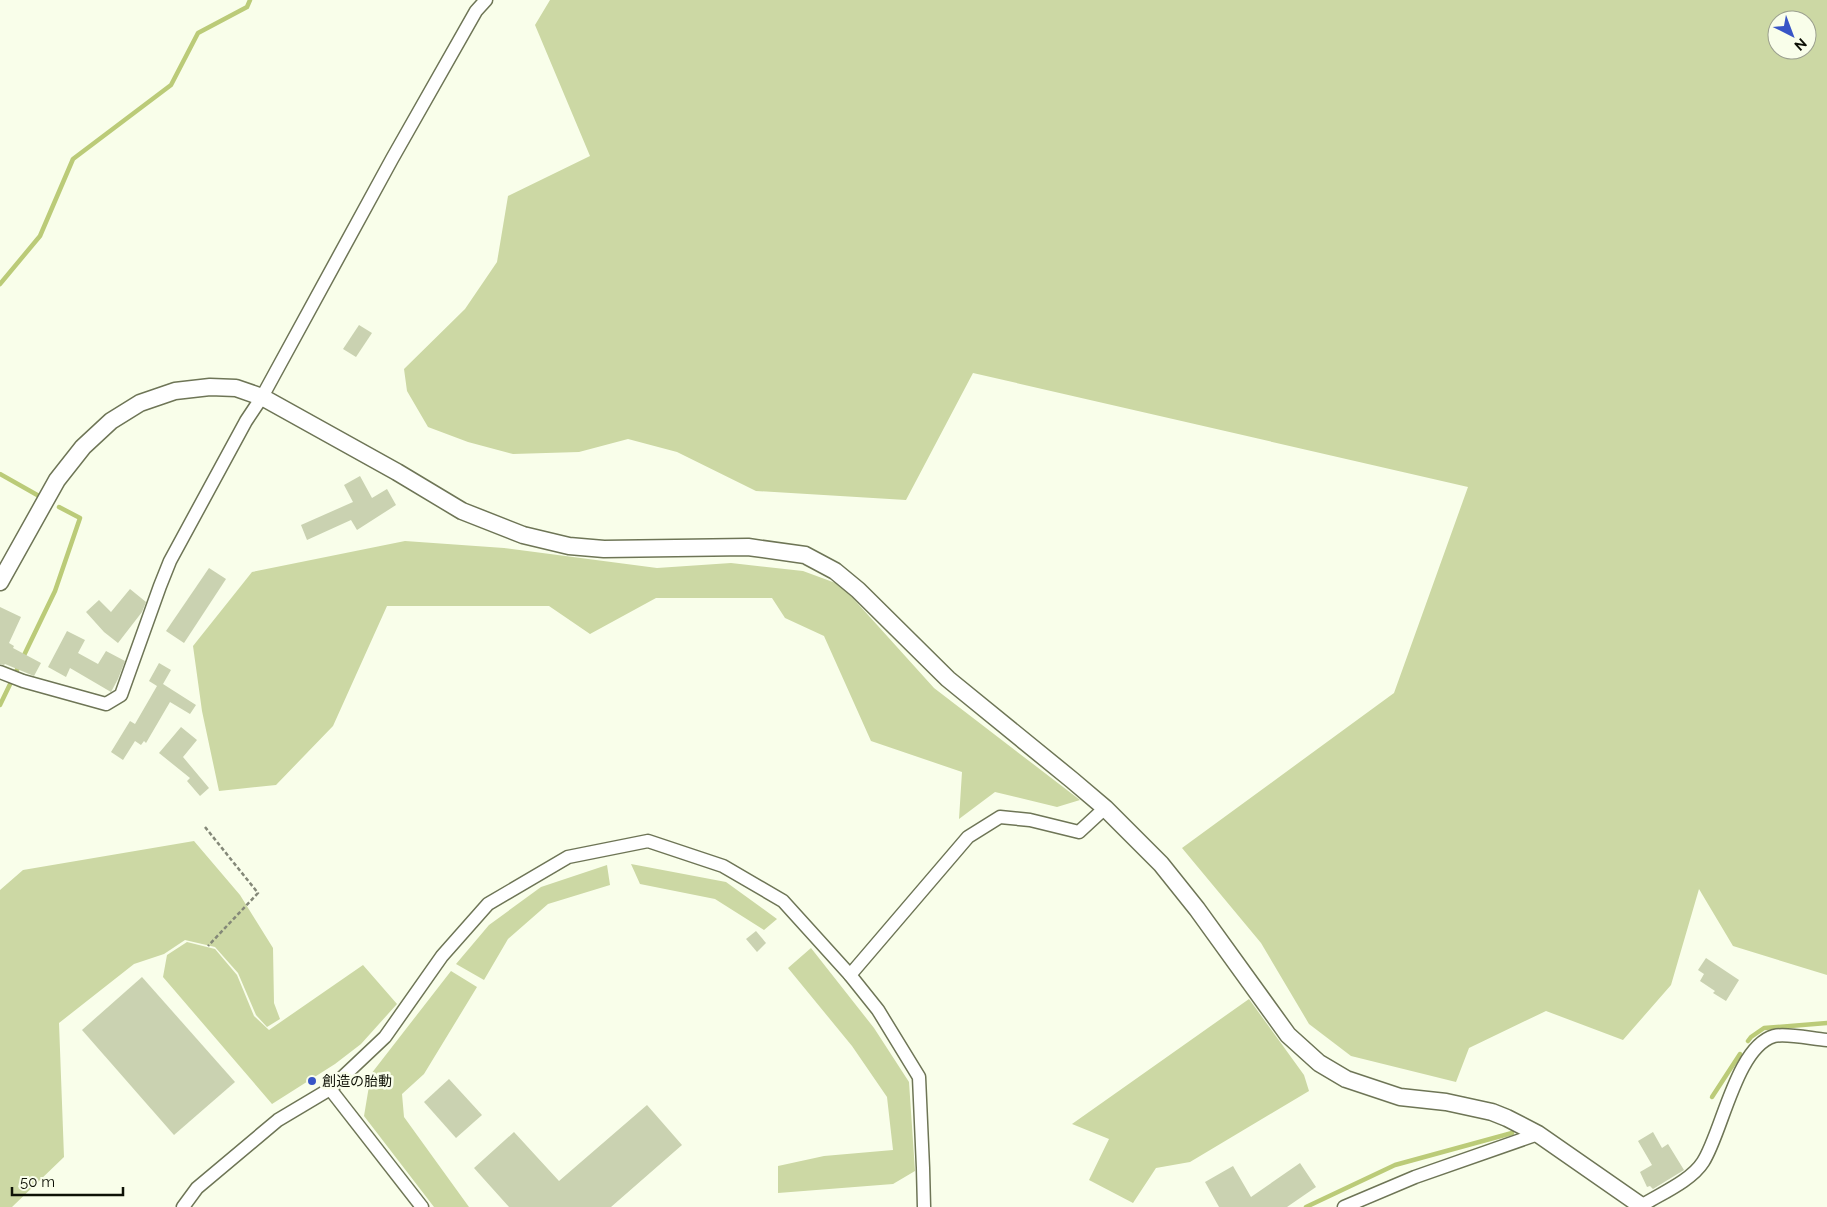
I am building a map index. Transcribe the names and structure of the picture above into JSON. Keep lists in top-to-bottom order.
{
  "places": ["創造の胎動"],
  "scale_bar": "50 m",
  "north": "bottom right"
}
